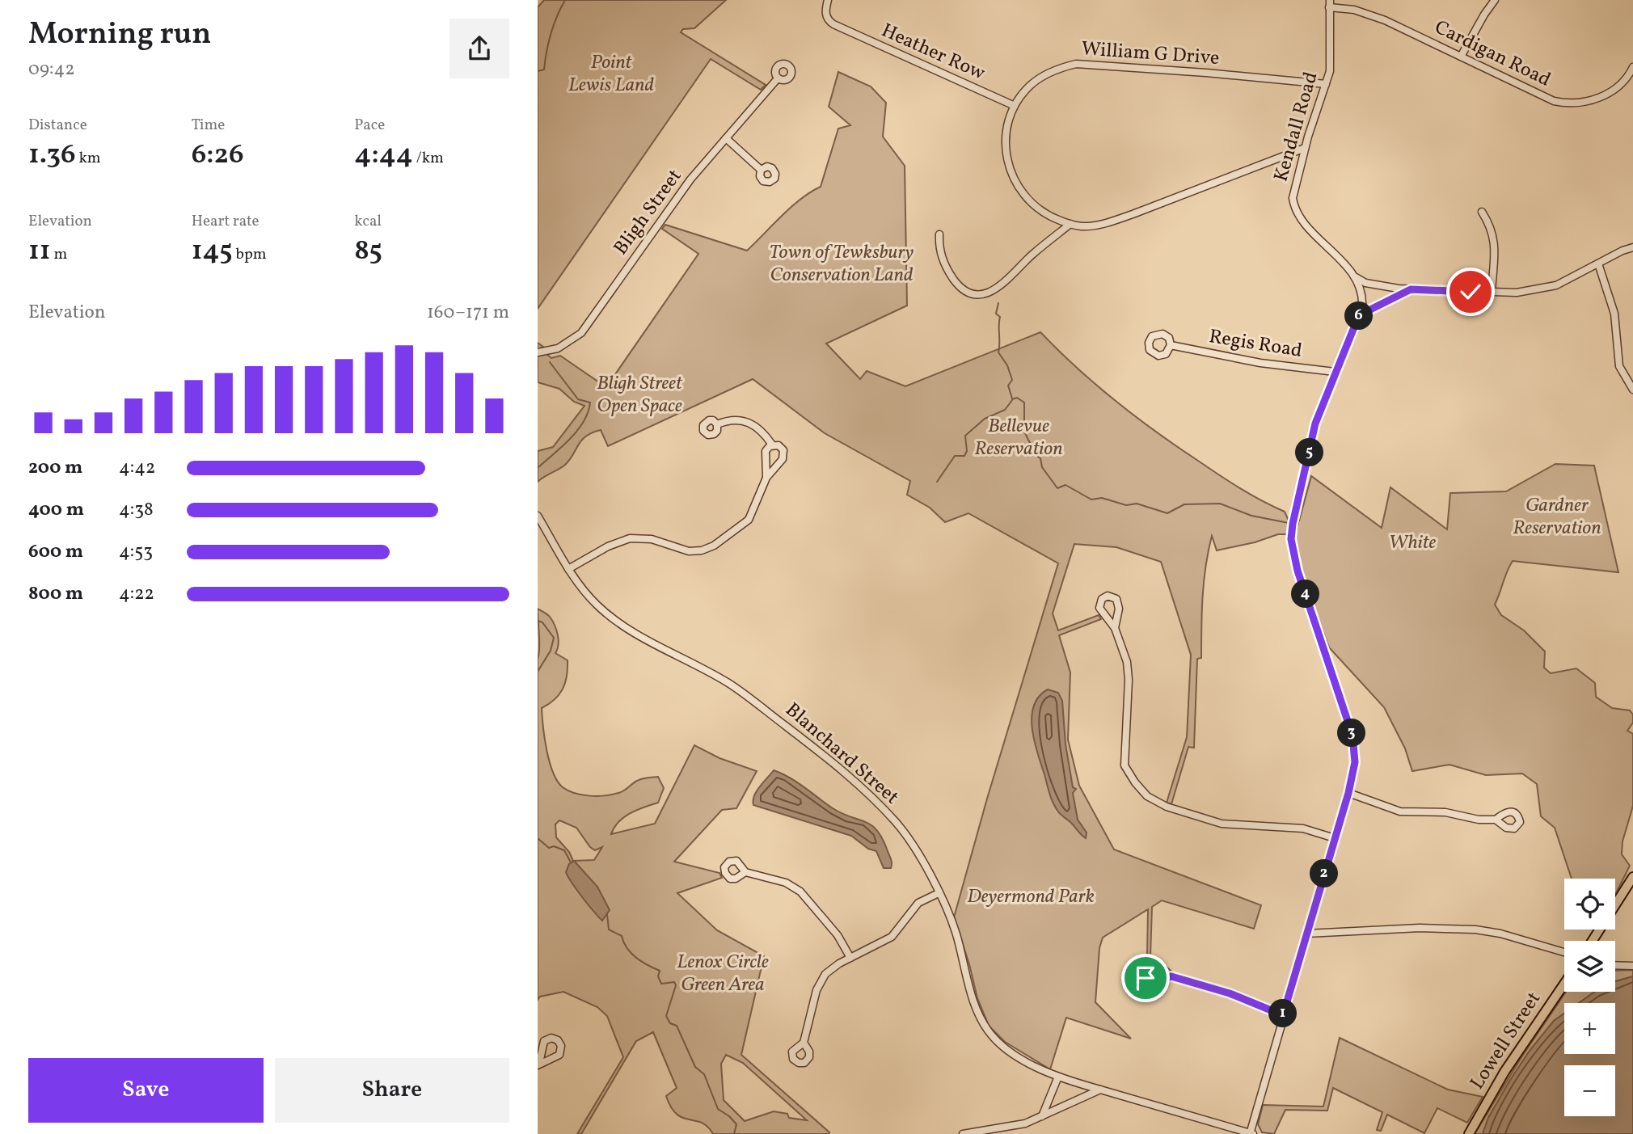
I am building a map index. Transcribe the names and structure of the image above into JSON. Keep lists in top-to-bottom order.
{
  "streets": {
    "main road": ["Lowell Street"],
    "street": [
      "Heather Row",
      "William G Drive",
      "Cardigan Road",
      "Kendall Road",
      "Bligh Street",
      "Regis Road",
      "Blanchard Street"
    ]
  },
  "crossings": [
    ["Heather Row", "William G Drive"],
    ["William G Drive", "Kendall Road"],
    ["Cardigan Road", "Kendall Road"]
  ],
  "parks": [
    "Point Lewis Land",
    "Town of Tewksbury Conservation Land",
    "Bligh Street Open Space",
    "Bellevue Reservation",
    "Gardner Reservation",
    "White",
    "Deyermond Park",
    "Lenox Circle Green Area"
  ],
  "page": {
    "heading": ["Morning run", "09:42"],
    "stats": [
      ["Distance", "1.36 km"],
      ["Time", "6:26"],
      ["Pace", "4:44 /km"],
      ["Elevation", "11 m"],
      ["Heart rate", "145 bpm"],
      ["kcal", "85"]
    ],
    "chart": ["Elevation", "160–171 m"],
    "pins": [
      "6",
      "5",
      "4",
      "3",
      "2",
      "1"
    ],
    "list": [
      {
        "name": "200 m",
        "note": "4:42"
      },
      {
        "name": "400 m",
        "note": "4:38"
      },
      {
        "name": "600 m",
        "note": "4:53"
      },
      {
        "name": "800 m",
        "note": "4:22"
      }
    ],
    "map_buttons": ["+", "−"],
    "buttons": ["Save", "Share"]
  }
}
